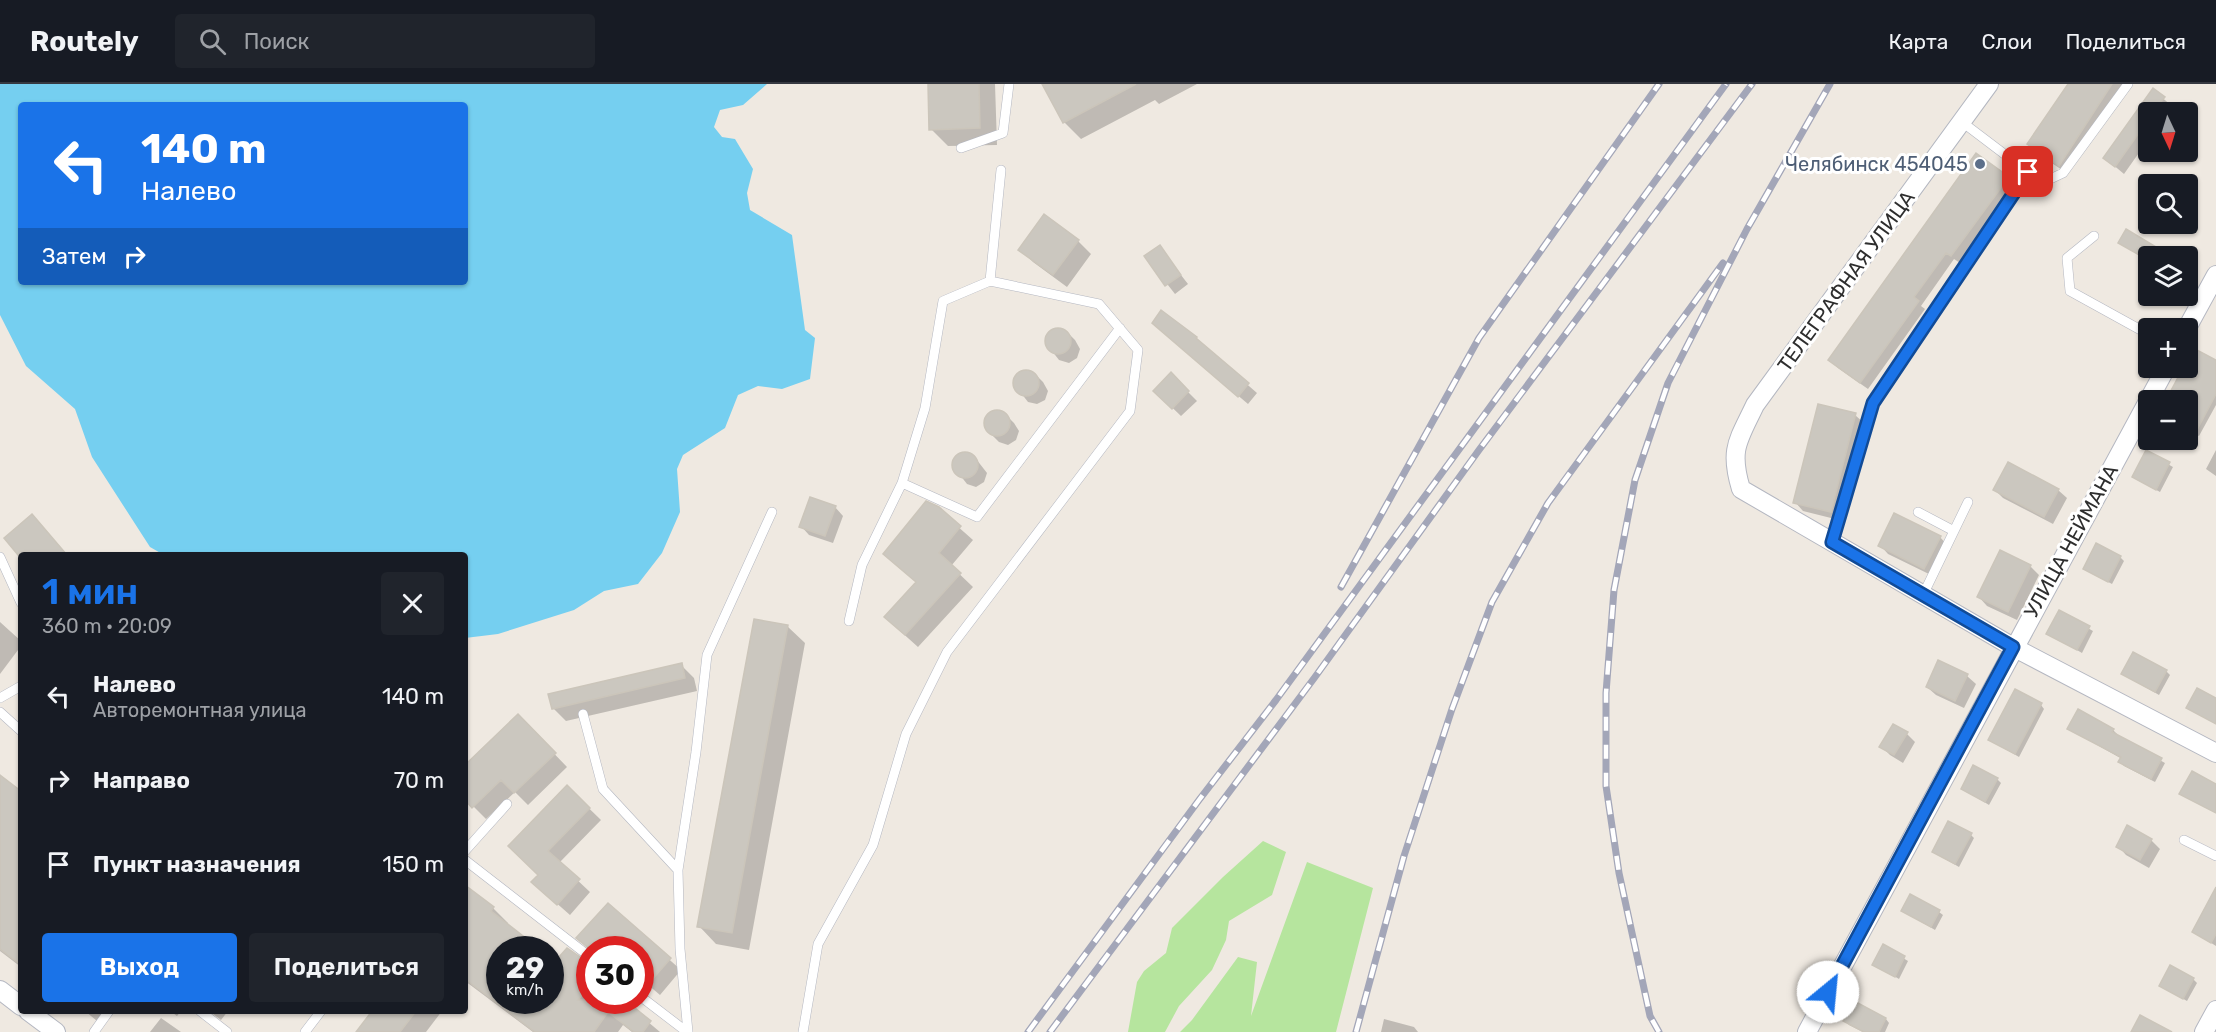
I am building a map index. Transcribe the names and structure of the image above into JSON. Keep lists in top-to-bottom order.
{
  "streets": {
    "street": ["ТЕЛЕГРАФНАЯ УЛИЦА", "УЛИЦА НЕЙМАНА"]
  },
  "places": ["Челябинск 454045"],
  "north": "bottom",
  "page": {
    "header": "Routely",
    "search": "Поиск",
    "nav": ["Карта", "Слои", "Поделиться"],
    "map_buttons": ["+", "−"],
    "turn": ["140 m", "Налево"],
    "then": "Затем",
    "heading": ["1 мин", "360 m · 20:09"],
    "list": [
      {
        "name": "Налево",
        "note": "Авторемонтная улица",
        "value": "140 m"
      },
      {
        "name": "Направо",
        "value": "70 m"
      },
      {
        "name": "Пункт назначения",
        "value": "150 m"
      }
    ],
    "buttons": ["Выход", "Поделиться"],
    "speed": "29 km/h",
    "limit": "30"
  }
}
